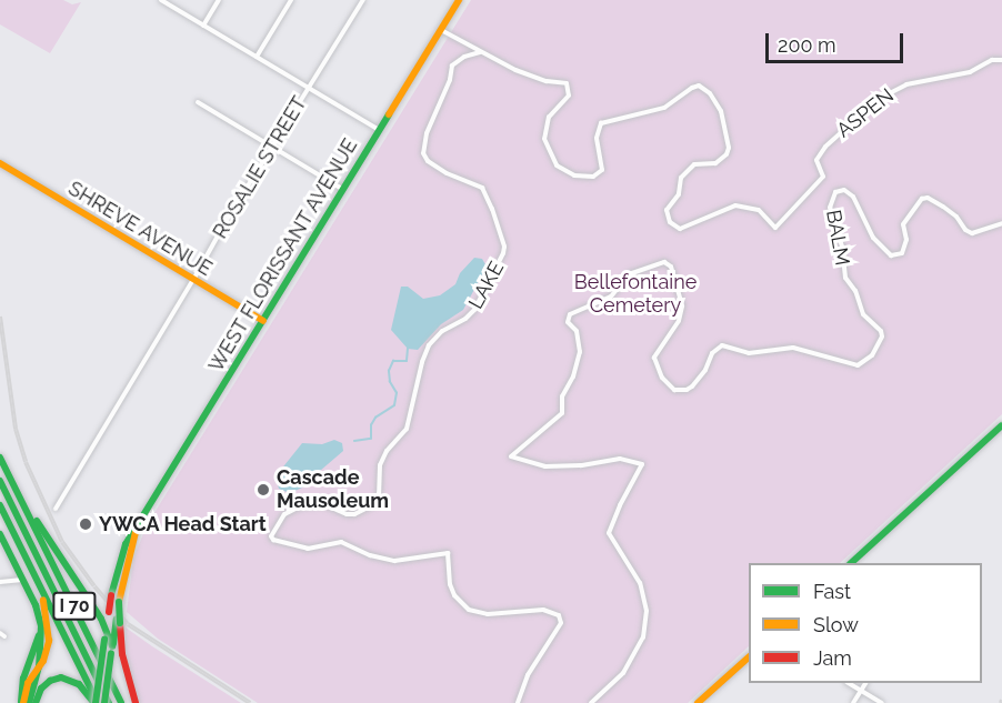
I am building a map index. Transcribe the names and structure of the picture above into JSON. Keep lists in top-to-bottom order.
{
  "streets": {
    "main road": ["SHREVE AVENUE", "WEST FLORISSANT AVENUE", "I 70"],
    "street": [
      "ASPEN",
      "ROSALIE STREET",
      "BALM",
      "LAKE"
    ]
  },
  "crossings": [
    ["ASPEN", "LAKE"],
    ["ROSALIE STREET", "SHREVE AVENUE"],
    ["SHREVE AVENUE", "WEST FLORISSANT AVENUE"],
    ["WEST FLORISSANT AVENUE", "I 70"]
  ],
  "parks": ["Bellefontaine Cemetery"],
  "places": ["Cascade Mausoleum", "YWCA Head Start"],
  "legend": ["Fast", "Slow", "Jam"],
  "scale_bar": "200 m"
}
